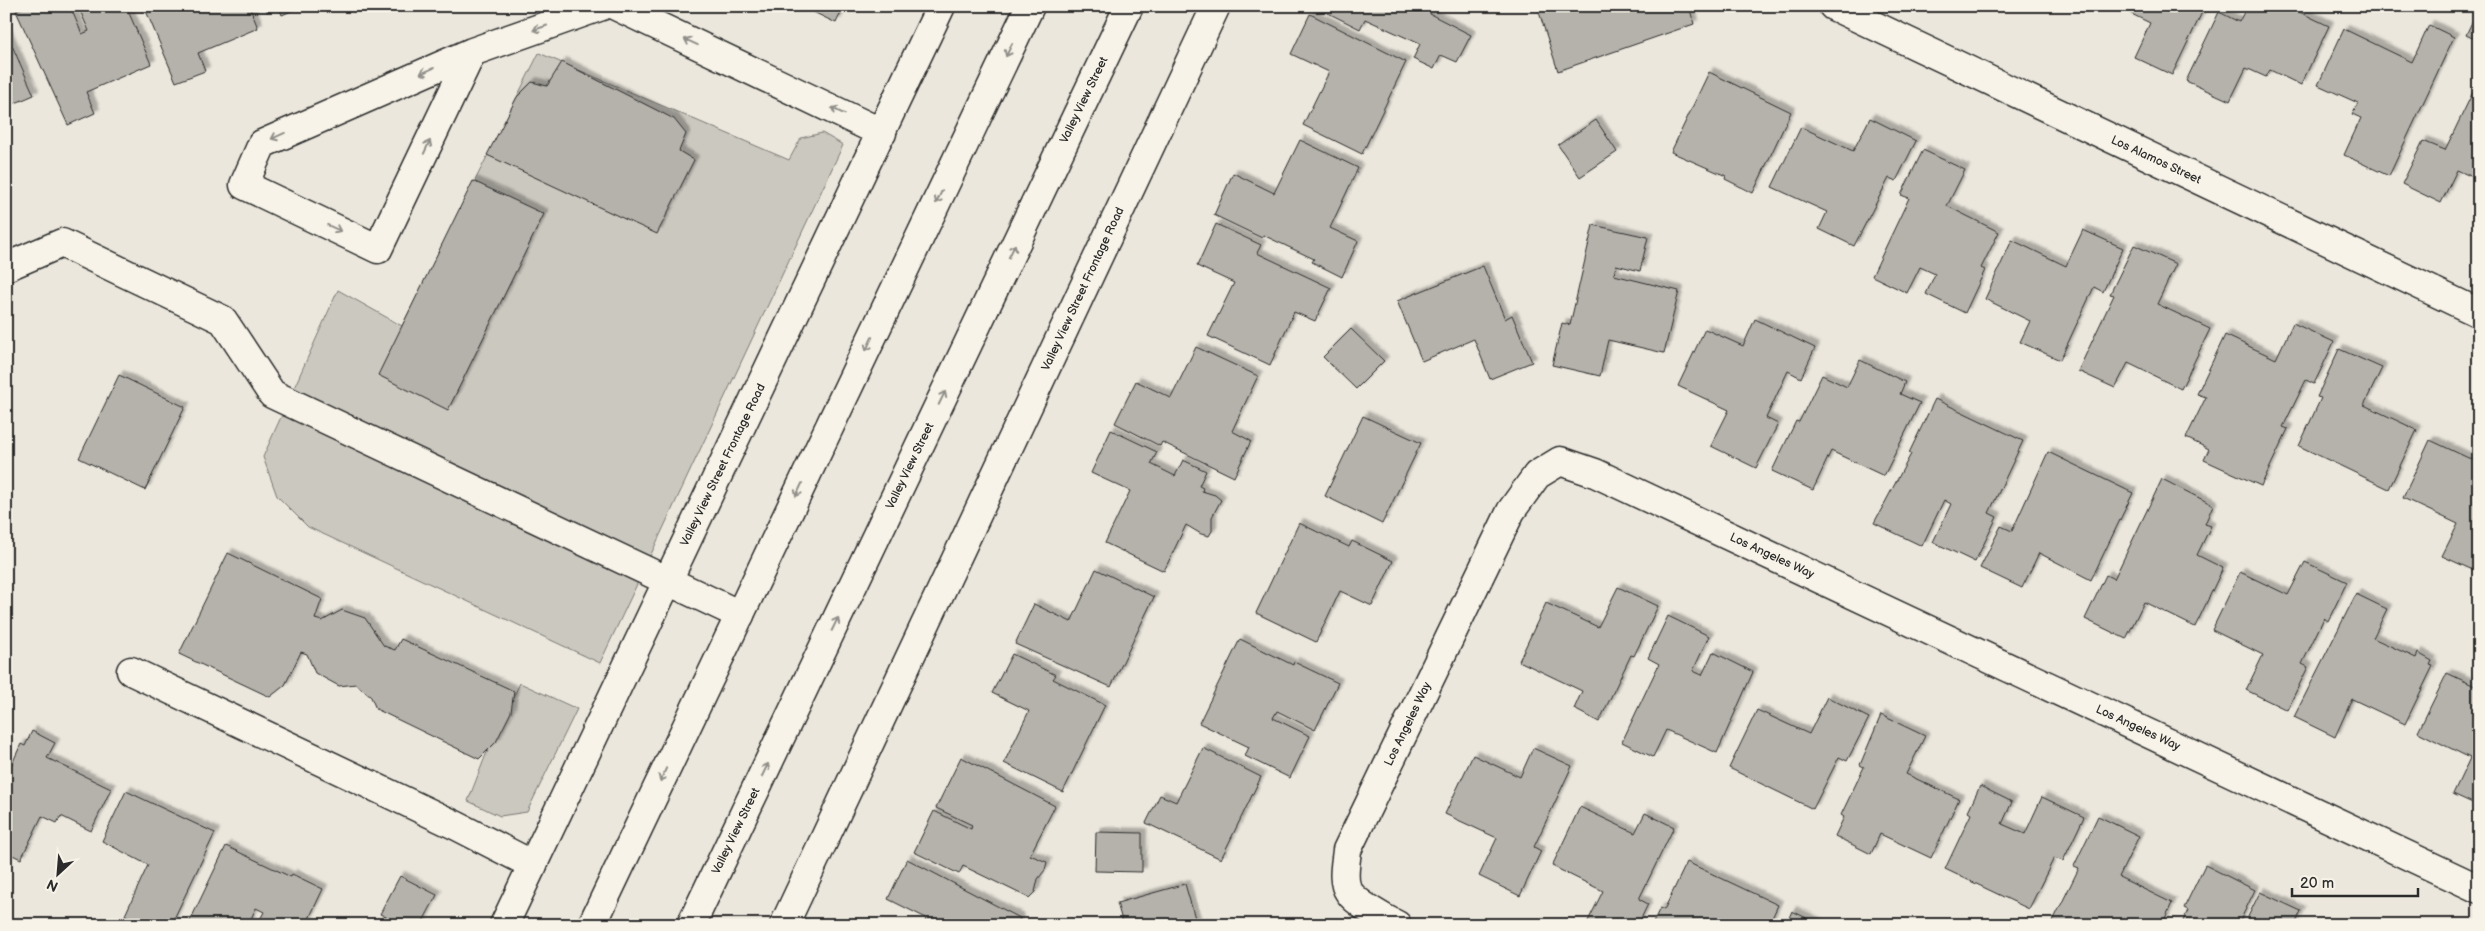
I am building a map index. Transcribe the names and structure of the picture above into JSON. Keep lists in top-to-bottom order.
{
  "streets": {
    "street": [
      "Valley View Street",
      "Los Alamos Street",
      "Valley View Street Frontage Road",
      "Los Angeles Way"
    ]
  },
  "scale_bar": "20 m",
  "north": "bottom left"
}
